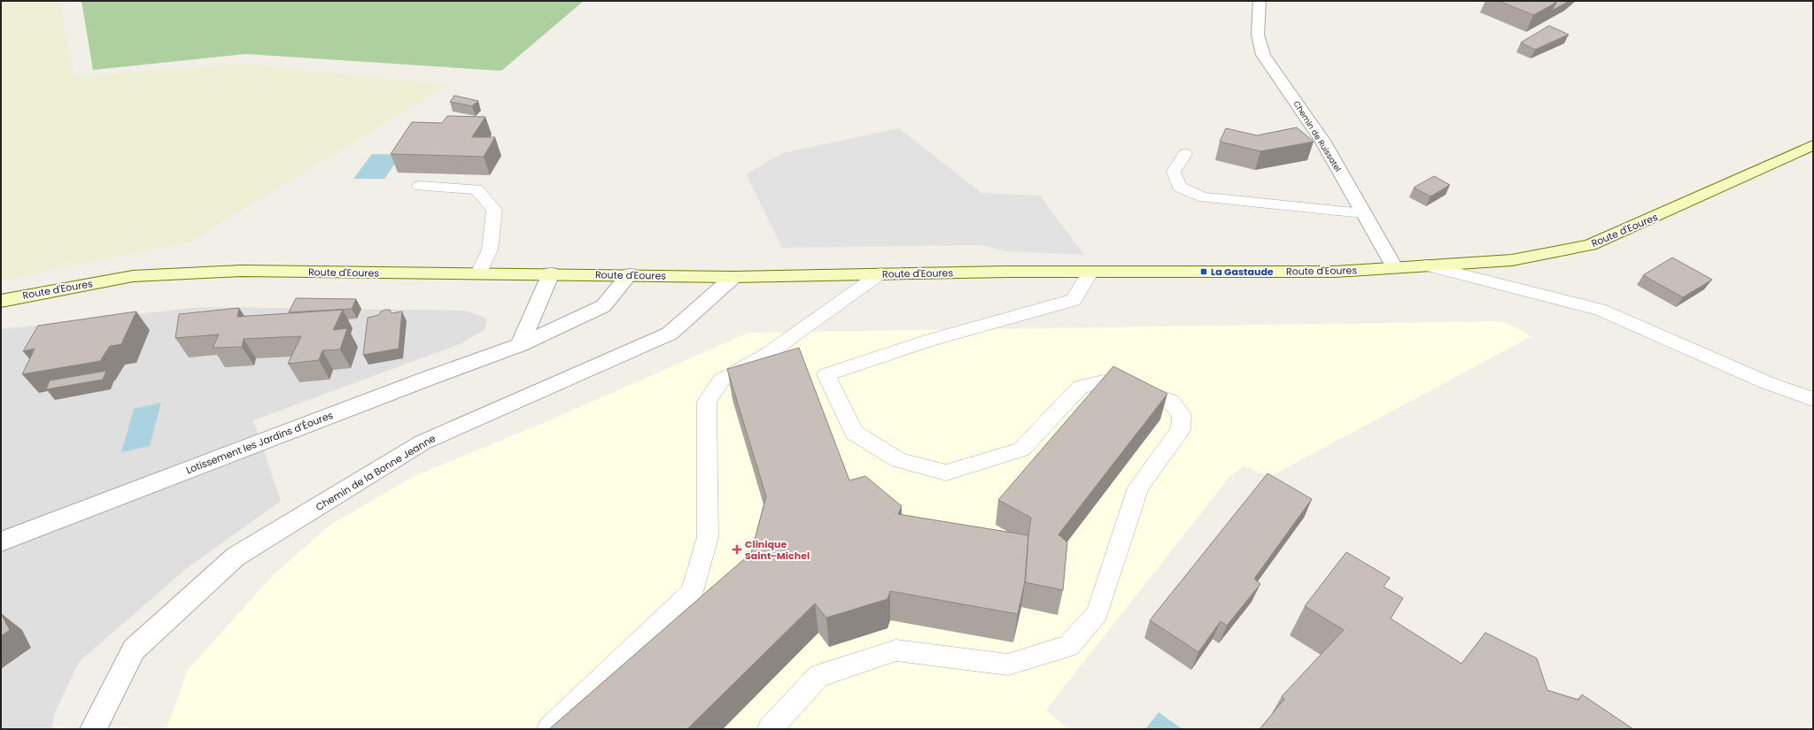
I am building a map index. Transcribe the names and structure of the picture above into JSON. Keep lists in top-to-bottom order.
{
  "streets": {
    "street": [
      "Chemin de Ruissatel",
      "Route d'Eoures",
      "Lotissement les Jardins d’Éoures",
      "Chemin de la Bonne Jeanne"
    ]
  },
  "crossings": [
    ["Chemin de Ruissatel", "Route d'Eoures"],
    ["Route d'Eoures", "Lotissement les Jardins d’Éoures"],
    ["Route d'Eoures", "Chemin de la Bonne Jeanne"]
  ],
  "places": {
    "transit": ["La Gastaude"],
    "health": ["Clinique Saint-Michel"]
  }
}
